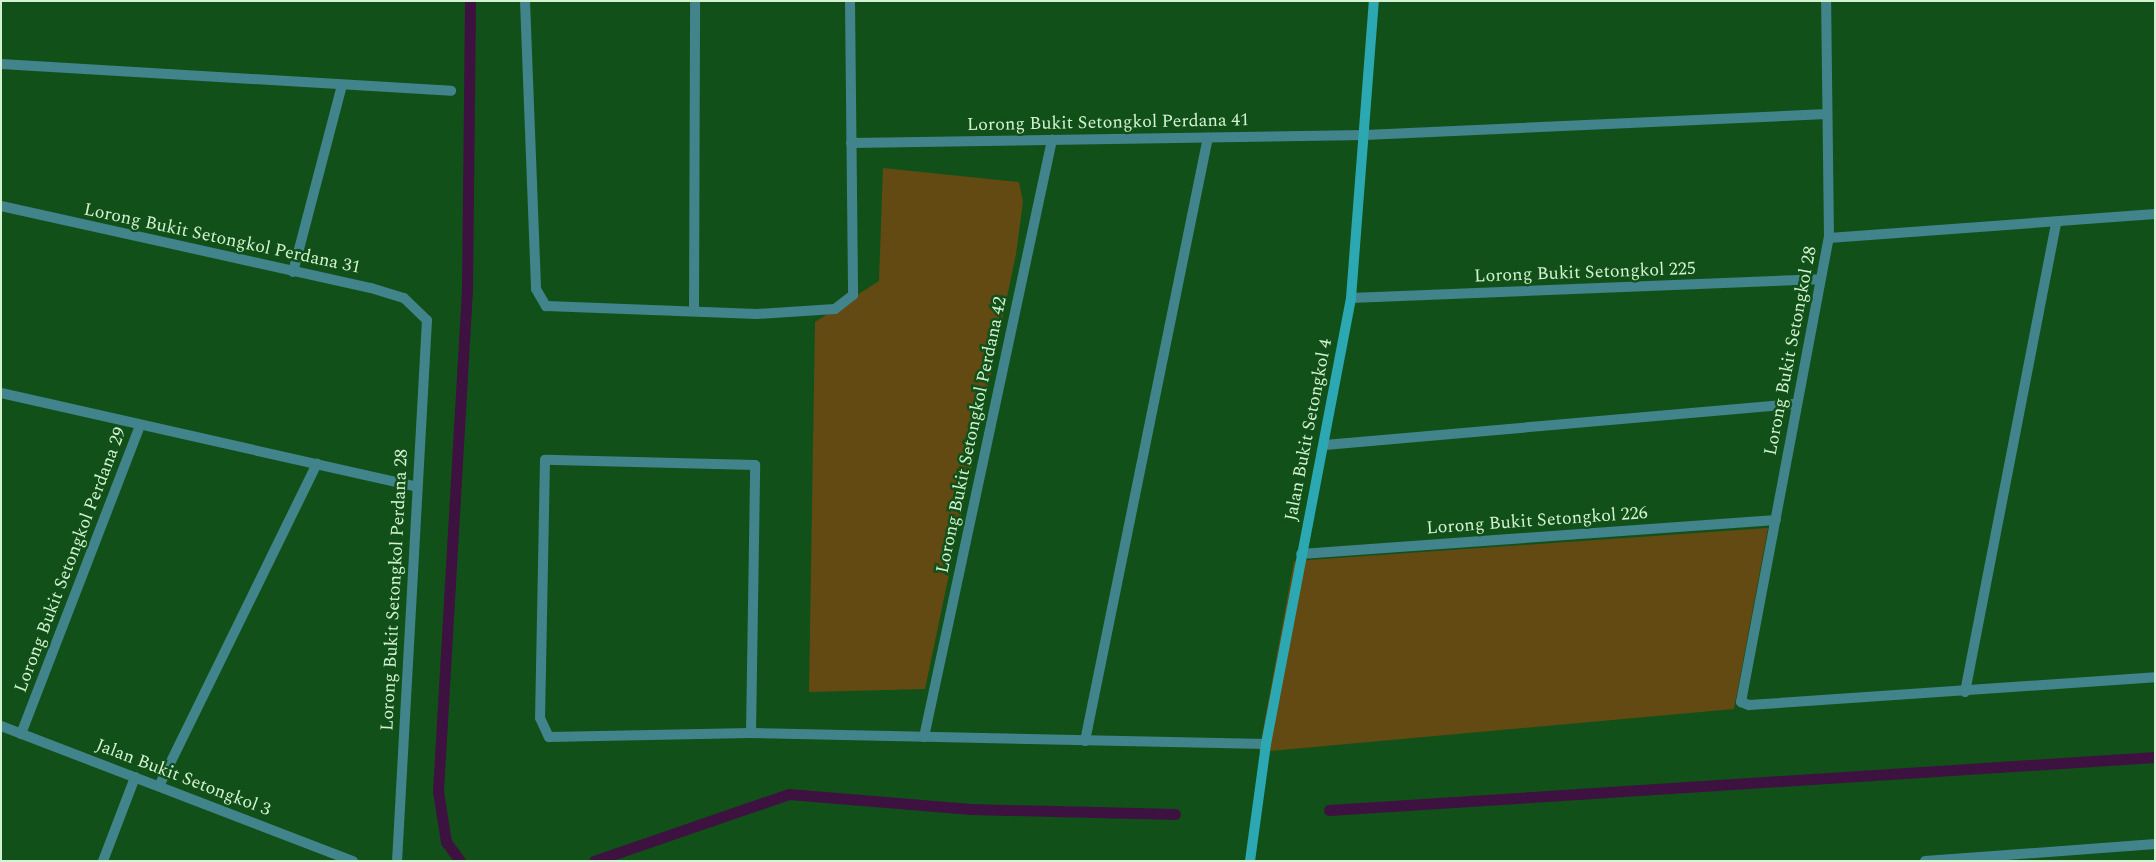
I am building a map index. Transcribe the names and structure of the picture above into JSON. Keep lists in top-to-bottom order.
{
  "streets": {
    "street": [
      "Lorong Bukit Setongkol Perdana 41",
      "Lorong Bukit Setongkol Perdana 31",
      "Lorong Bukit Setongkol 225",
      "Lorong Bukit Setongkol 28",
      "Jalan Bukit Setongkol 4",
      "Lorong Bukit Setongkol Perdana 42",
      "Lorong Bukit Setongkol 226",
      "Lorong Bukit Setongkol Perdana 29",
      "Lorong Bukit Setongkol Perdana 28",
      "Jalan Bukit Setongkol 3"
    ]
  },
  "crossings": [
    ["Lorong Bukit Setongkol Perdana 41", "Lorong Bukit Setongkol 28"],
    ["Lorong Bukit Setongkol Perdana 41", "Jalan Bukit Setongkol 4"],
    ["Lorong Bukit Setongkol Perdana 41", "Lorong Bukit Setongkol Perdana 42"],
    ["Lorong Bukit Setongkol Perdana 31", "Lorong Bukit Setongkol Perdana 28"],
    ["Lorong Bukit Setongkol 225", "Lorong Bukit Setongkol 28"],
    ["Lorong Bukit Setongkol 225", "Jalan Bukit Setongkol 4"],
    ["Lorong Bukit Setongkol 28", "Lorong Bukit Setongkol 226"],
    ["Jalan Bukit Setongkol 4", "Lorong Bukit Setongkol 226"],
    ["Lorong Bukit Setongkol Perdana 29", "Jalan Bukit Setongkol 3"]
  ]
}
